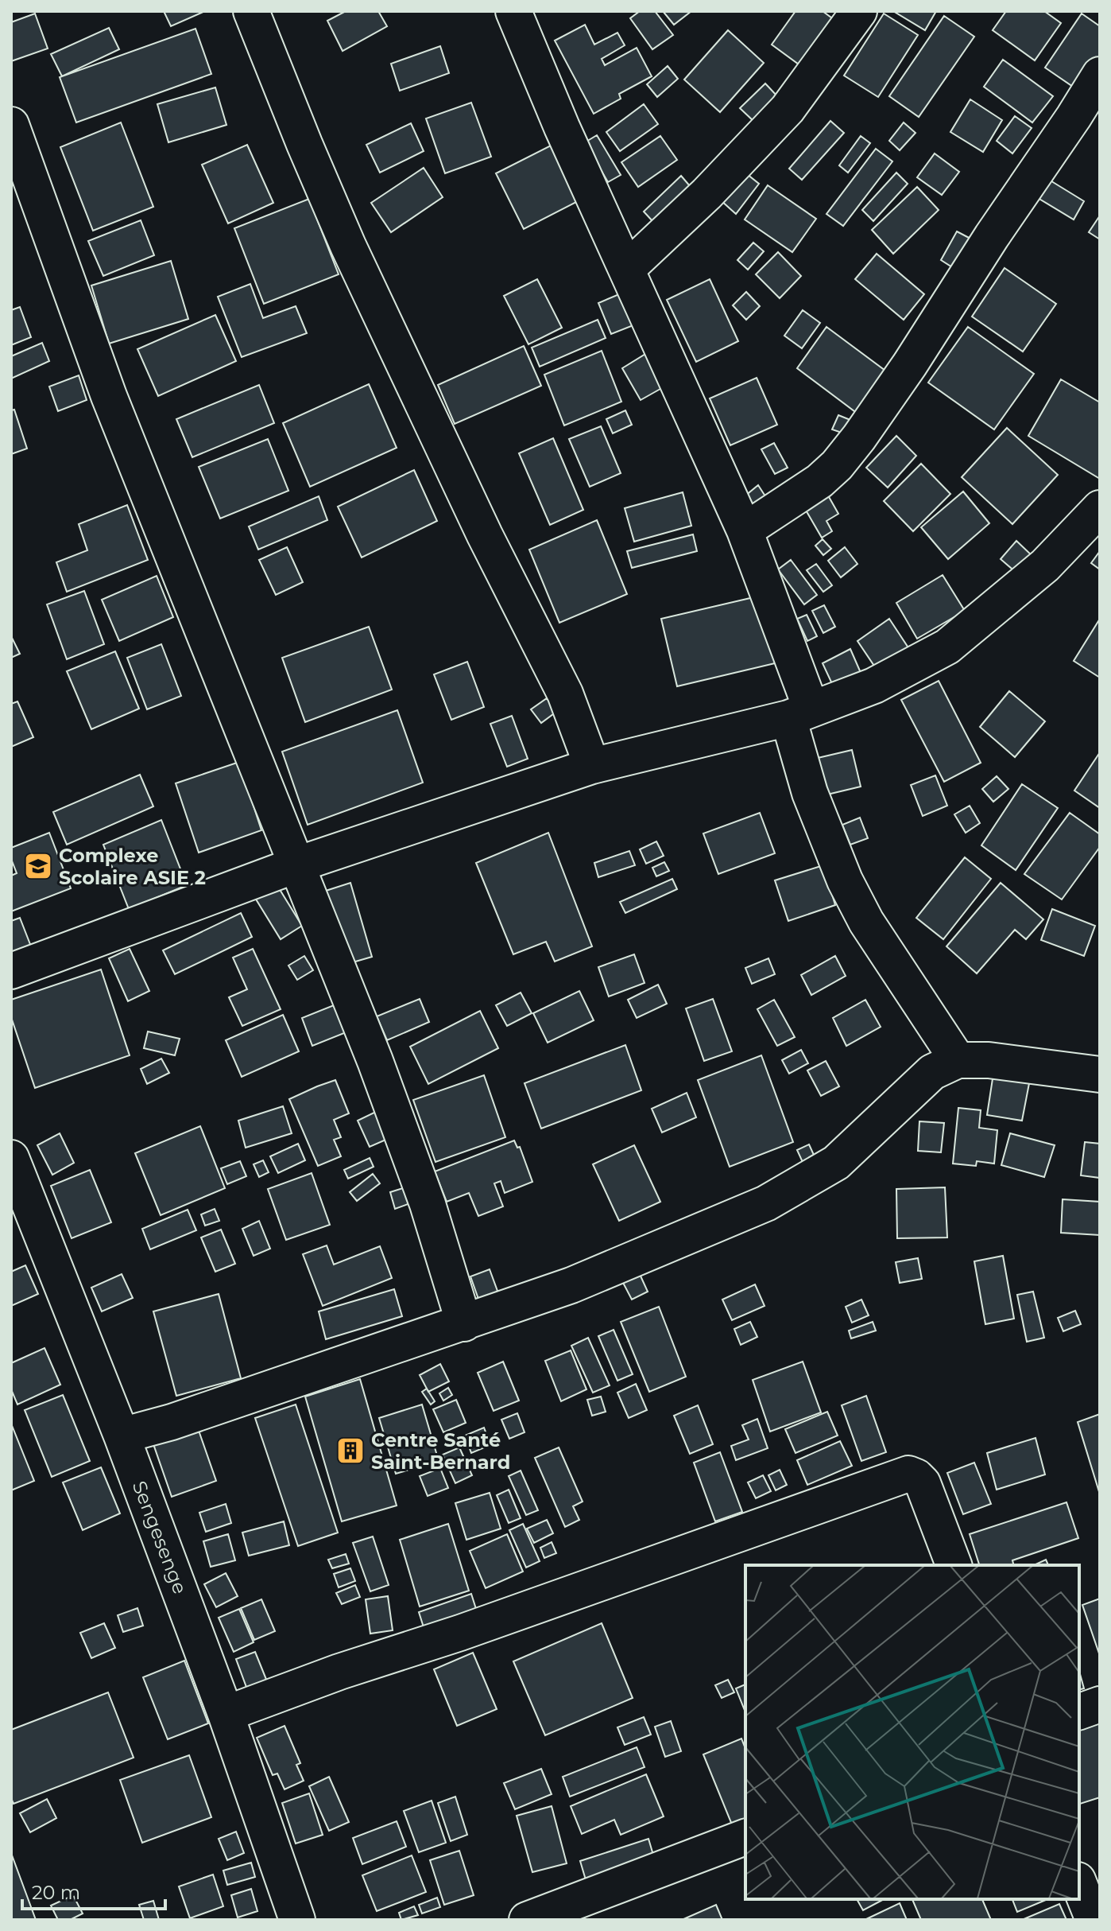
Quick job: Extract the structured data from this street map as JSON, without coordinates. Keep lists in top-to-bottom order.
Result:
{
  "streets": {
    "street": ["Sengesenge"]
  },
  "places": {
    "school or university": ["Complexe Scolaire ASIE 2"],
    "building": ["Centre Santé Saint-Bernard"]
  },
  "scale_bar": "20 m"
}
